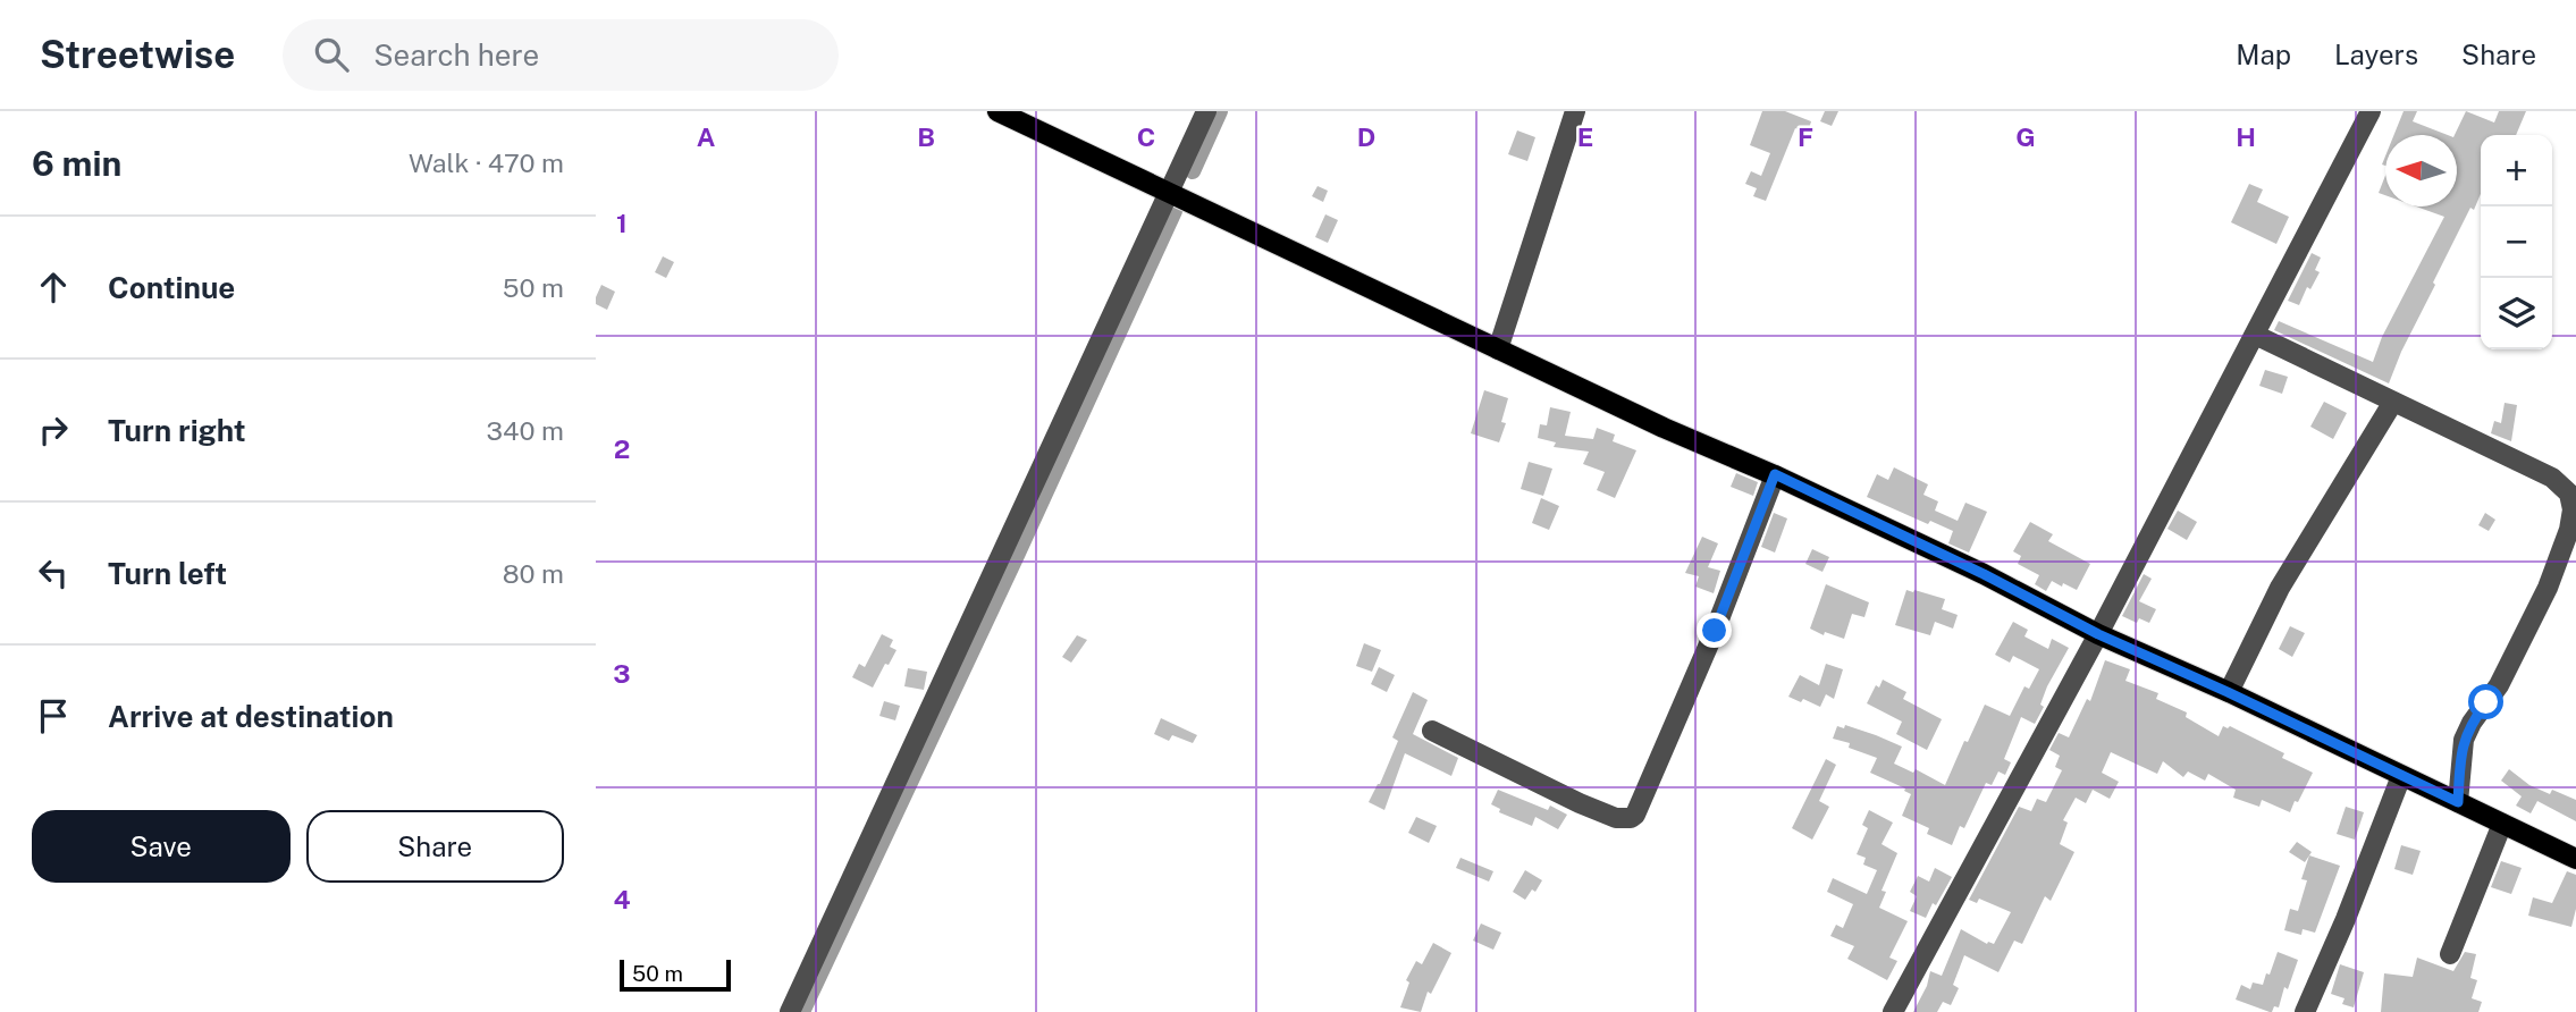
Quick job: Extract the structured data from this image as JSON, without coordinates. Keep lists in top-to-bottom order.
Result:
{
  "scale_bar": "50 m",
  "north": "left",
  "page": {
    "header": "Streetwise",
    "search": "Search here",
    "nav": ["Map", "Layers", "Share"],
    "heading": ["6 min", "Walk · 470 m"],
    "map_buttons": ["+", "−"],
    "list": [
      ["Continue", "50 m"],
      ["Turn right", "340 m"],
      ["Turn left", "80 m"],
      "Arrive at destination"
    ],
    "buttons": ["Save", "Share"],
    "scale": "50 m"
  },
  "grid": {
    "columns": [
      "A",
      "B",
      "C",
      "D",
      "E",
      "F",
      "G",
      "H"
    ],
    "rows": [
      "1",
      "2",
      "3",
      "4"
    ]
  }
}
